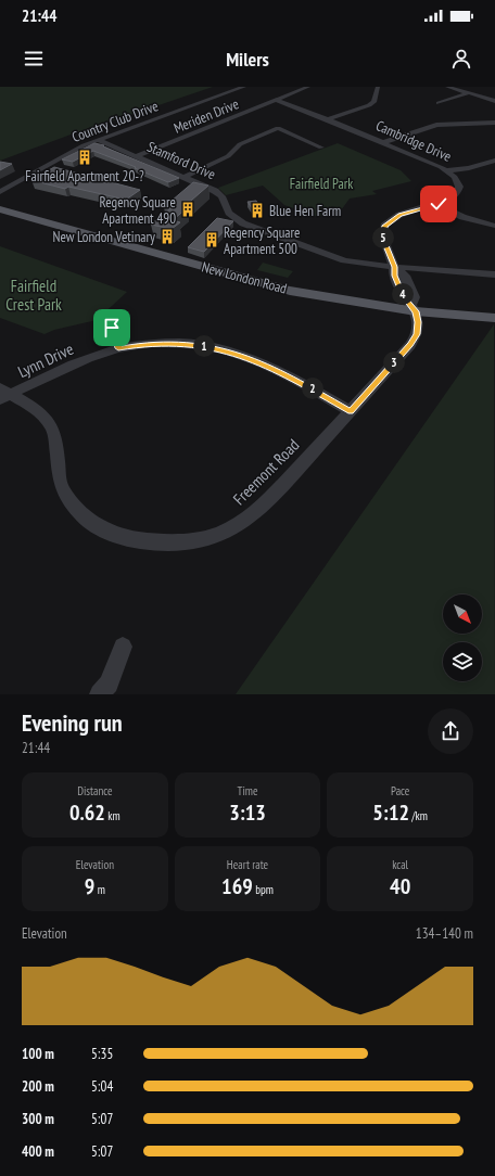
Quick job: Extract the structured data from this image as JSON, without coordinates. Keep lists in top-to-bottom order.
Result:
{
  "streets": {
    "main road": ["New London Road"],
    "street": [
      "Meriden Drive",
      "Country Club Drive",
      "Cambridge Drive",
      "Stamford Drive",
      "Lynn Drive",
      "Freemont Road"
    ]
  },
  "crossings": [
    ["Meriden Drive", "Cambridge Drive"],
    ["Meriden Drive", "Stamford Drive"],
    ["Country Club Drive", "Stamford Drive"],
    ["Cambridge Drive", "Stamford Drive"],
    ["Cambridge Drive", "New London Road"],
    ["Cambridge Drive", "Freemont Road"],
    ["New London Road", "Freemont Road"],
    ["Lynn Drive", "Freemont Road"]
  ],
  "parks": ["Fairfield Park", "Fairfield Crest Park"],
  "places": {
    "building": [
      "Fairfield Apartment 20-?",
      "Regency Square Apartment 490",
      "Blue Hen Farm",
      "New London Vetinary",
      "Regency Square Apartment 500"
    ]
  },
  "north": "bottom right",
  "page": {
    "status": "21:44",
    "header": "Milers",
    "pins": [
      "5",
      "4",
      "1",
      "3",
      "2"
    ],
    "heading": ["Evening run", "21:44"],
    "stats": [
      ["Distance", "0.62 km"],
      ["Time", "3:13"],
      ["Pace", "5:12 /km"],
      ["Elevation", "9 m"],
      ["Heart rate", "169 bpm"],
      ["kcal", "40"]
    ],
    "chart": ["Elevation", "134–140 m"],
    "list": [
      {
        "name": "100 m",
        "note": "5:35"
      },
      {
        "name": "200 m",
        "note": "5:04"
      },
      {
        "name": "300 m",
        "note": "5:07"
      },
      {
        "name": "400 m",
        "note": "5:07"
      }
    ]
  }
}
